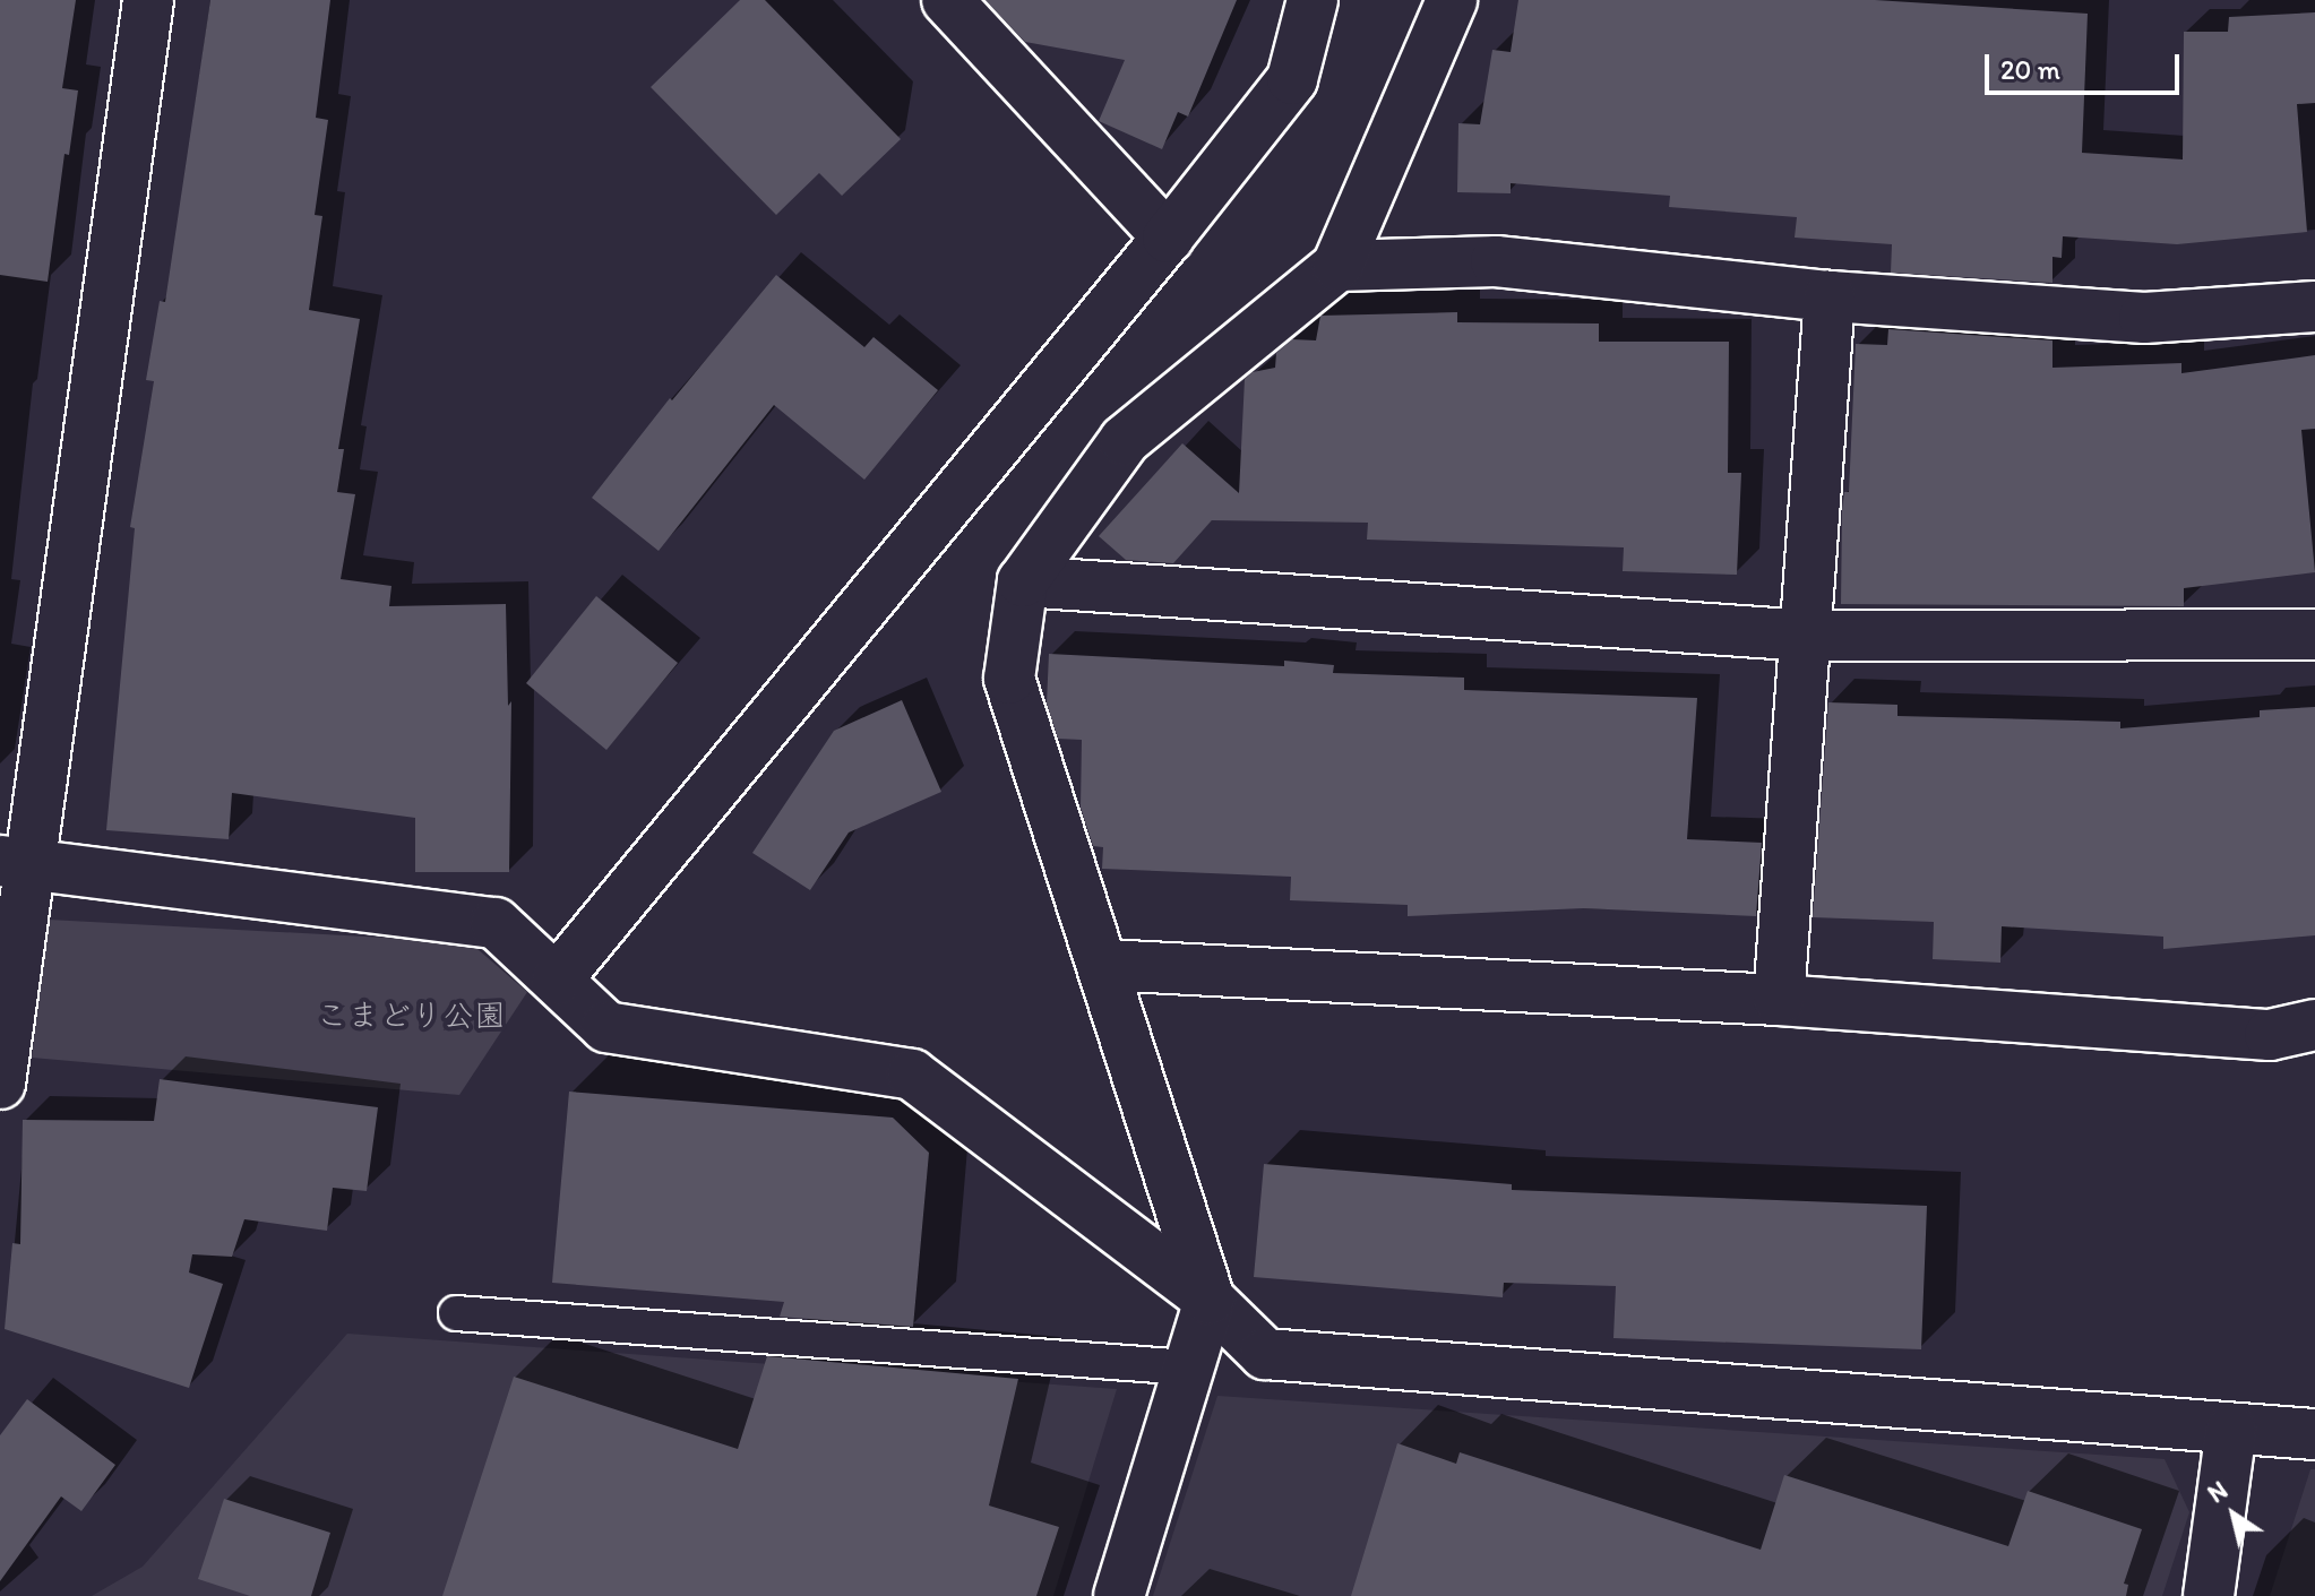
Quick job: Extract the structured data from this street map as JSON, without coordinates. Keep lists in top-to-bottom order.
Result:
{
  "parks": ["こまどり公園"],
  "scale_bar": "20 m",
  "north": "top left"
}
